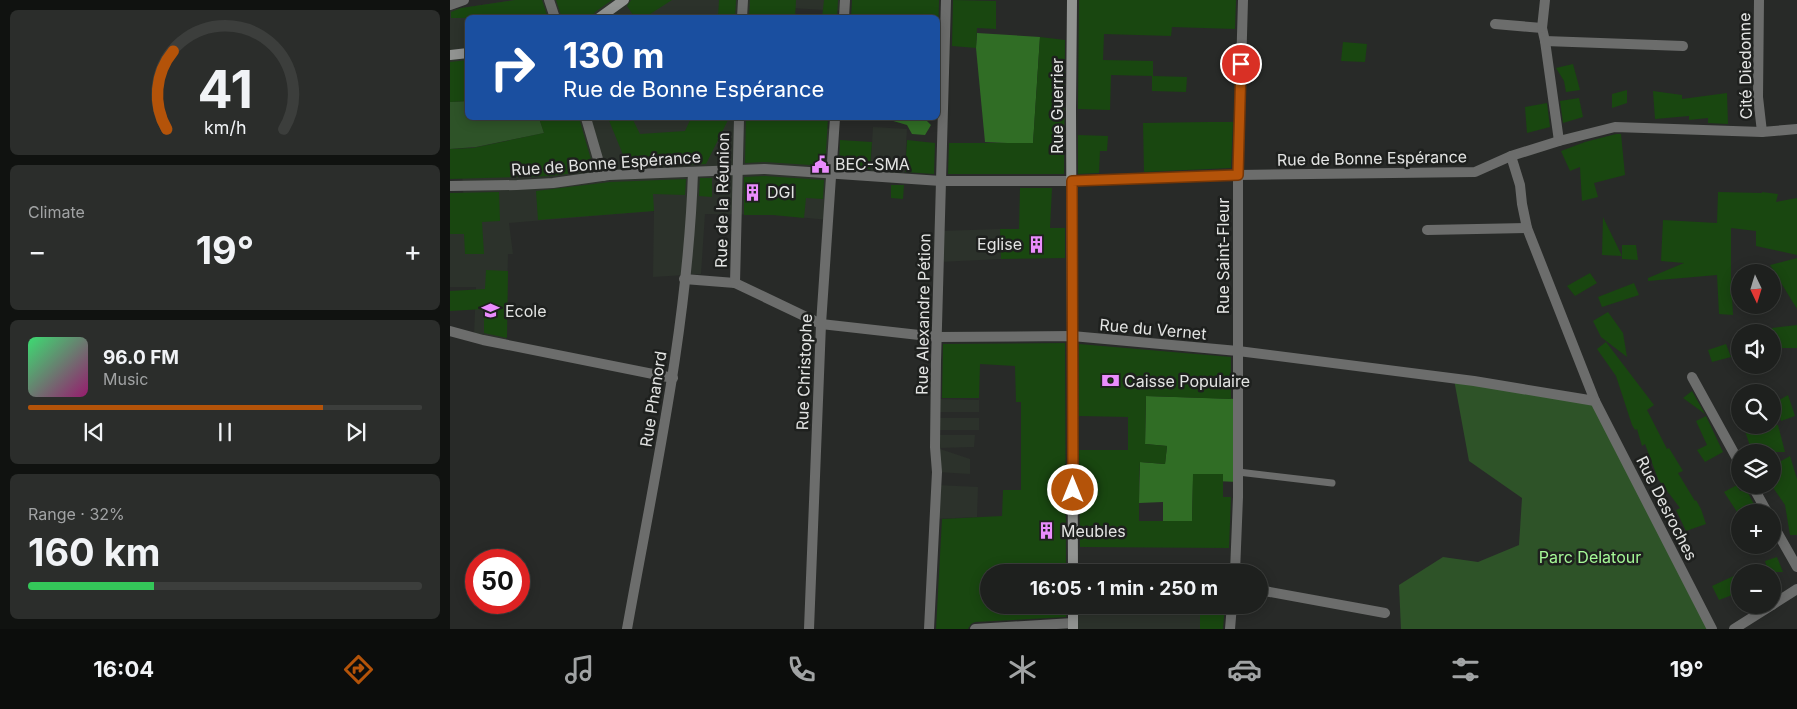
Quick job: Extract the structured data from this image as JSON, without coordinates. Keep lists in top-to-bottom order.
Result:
{
  "streets": {
    "main road": ["Rue Guerrier"],
    "street": [
      "Cité Diedonne",
      "Rue de Bonne Espérance",
      "Rue de la Réunion",
      "Rue Saint-Fleur",
      "Rue Alexandre Pétion",
      "Rue du Vernet",
      "Rue Christophe",
      "Rue Phanord",
      "Rue Desroches"
    ]
  },
  "crossings": [
    ["Cité Diedonne", "Rue de Bonne Espérance"],
    ["Rue Guerrier", "Rue de Bonne Espérance"],
    ["Rue Guerrier", "Rue du Vernet"],
    ["Rue de Bonne Espérance", "Rue de la Réunion"],
    ["Rue de Bonne Espérance", "Rue Saint-Fleur"],
    ["Rue de Bonne Espérance", "Rue Alexandre Pétion"],
    ["Rue de Bonne Espérance", "Rue Christophe"],
    ["Rue de Bonne Espérance", "Rue Phanord"],
    ["Rue de Bonne Espérance", "Rue Desroches"],
    ["Rue de la Réunion", "Rue du Vernet"],
    ["Rue Saint-Fleur", "Rue du Vernet"],
    ["Rue Alexandre Pétion", "Rue du Vernet"],
    ["Rue du Vernet", "Rue Christophe"],
    ["Rue du Vernet", "Rue Phanord"],
    ["Rue du Vernet", "Rue Desroches"]
  ],
  "parks": ["Parc Delatour"],
  "places": {
    "public building": ["BEC-SMA"],
    "building": ["DGI", "Eglise", "Meubles"],
    "school or university": ["Ecole"],
    "bank": ["Caisse Populaire"]
  },
  "north": "bottom",
  "page": {
    "turn": ["130 m", "Rue de Bonne Espérance"],
    "tile": [
      "Climate",
      ["Range · 32%", "160 km"]
    ],
    "heat": ["−", "19°", "+"],
    "map_buttons": ["+", "−"],
    "song": ["96.0 FM", "Music"],
    "limit": "50",
    "trip": "16:05 · 1 min · 250 m",
    "tabs": ["16:04", "19°"],
    "gauge": ["41", "km/h"]
  }
}
